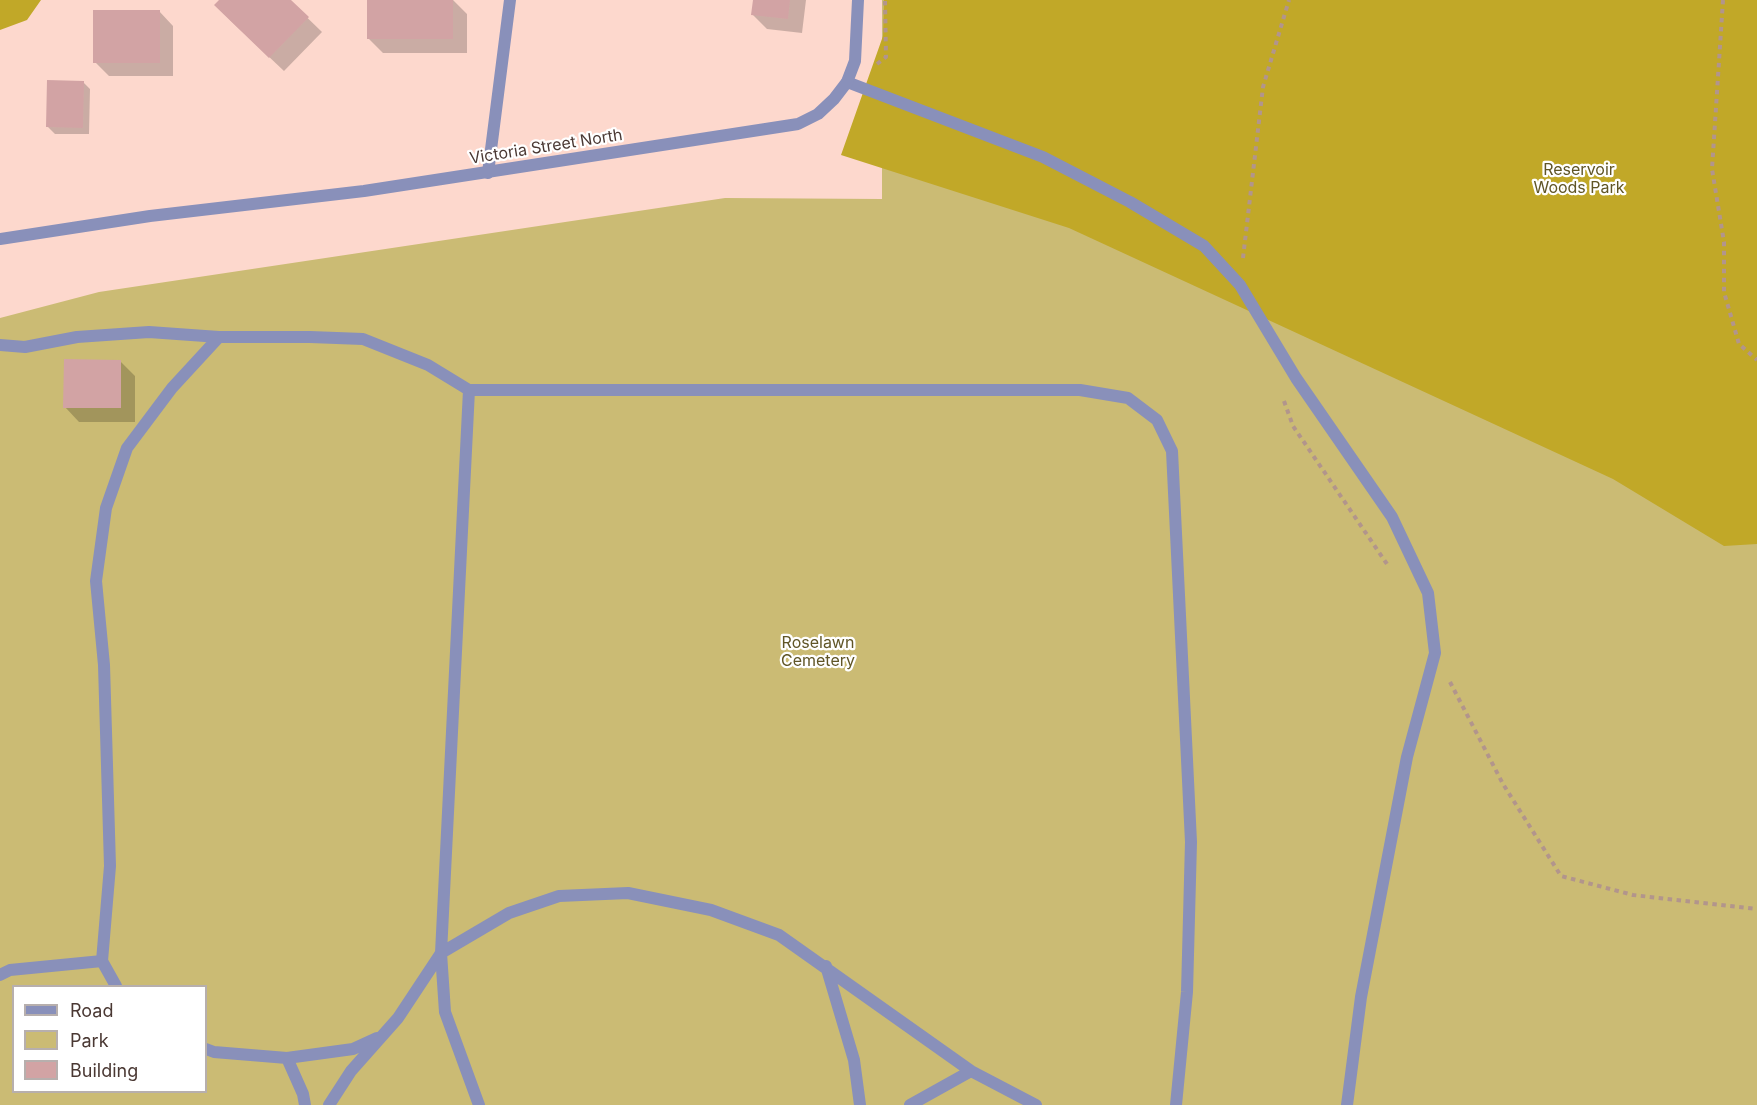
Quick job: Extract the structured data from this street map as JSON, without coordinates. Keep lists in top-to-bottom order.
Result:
{
  "streets": {
    "street": ["Victoria Street North"]
  },
  "parks": ["Reservoir Woods Park", "Roselawn Cemetery"],
  "legend": ["Road", "Park", "Building"]
}
